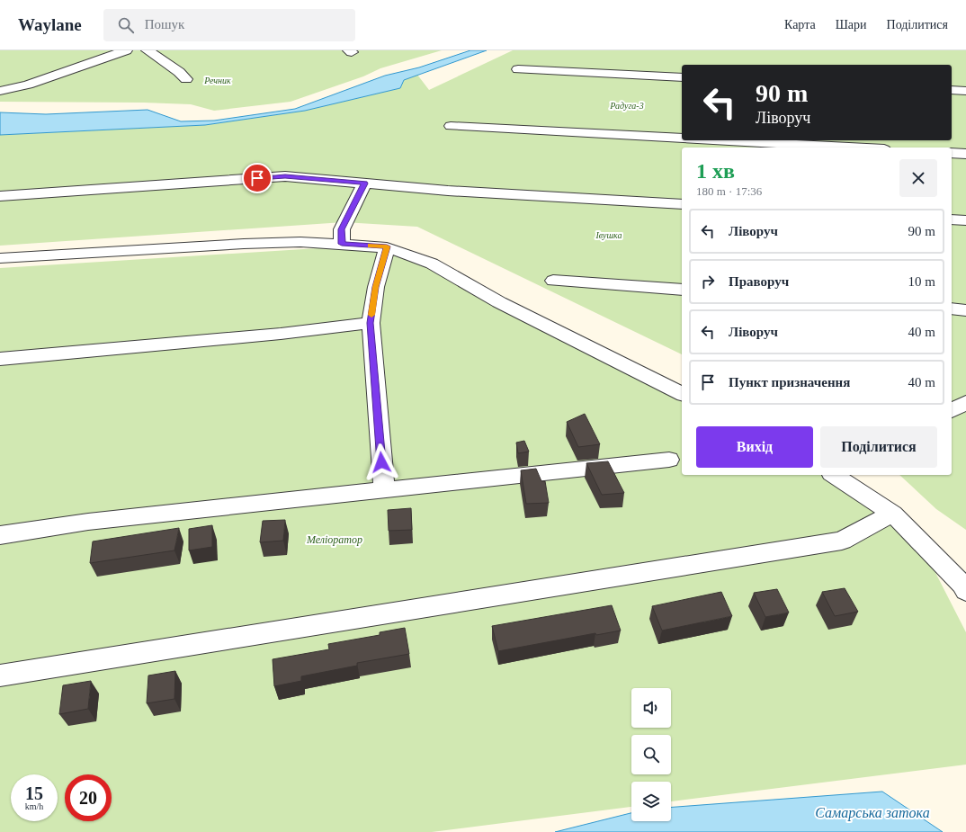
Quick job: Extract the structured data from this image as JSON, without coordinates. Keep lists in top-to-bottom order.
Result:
{
  "water": ["Самарська затока"],
  "parks": [
    "Речник",
    "Радуга-3",
    "Івушка",
    "Меліоратор"
  ],
  "page": {
    "header": "Waylane",
    "search": "Пошук",
    "nav": ["Карта", "Шари", "Поділитися"],
    "turn": ["90 m", "Ліворуч"],
    "heading": ["1 хв", "180 m · 17:36"],
    "list": [
      {
        "name": "Ліворуч",
        "value": "90 m"
      },
      {
        "name": "Праворуч",
        "value": "10 m"
      },
      {
        "name": "Ліворуч",
        "value": "40 m"
      },
      {
        "name": "Пункт призначення",
        "value": "40 m"
      }
    ],
    "buttons": ["Вихід", "Поділитися"],
    "speed": "15 km/h",
    "limit": "20"
  }
}
